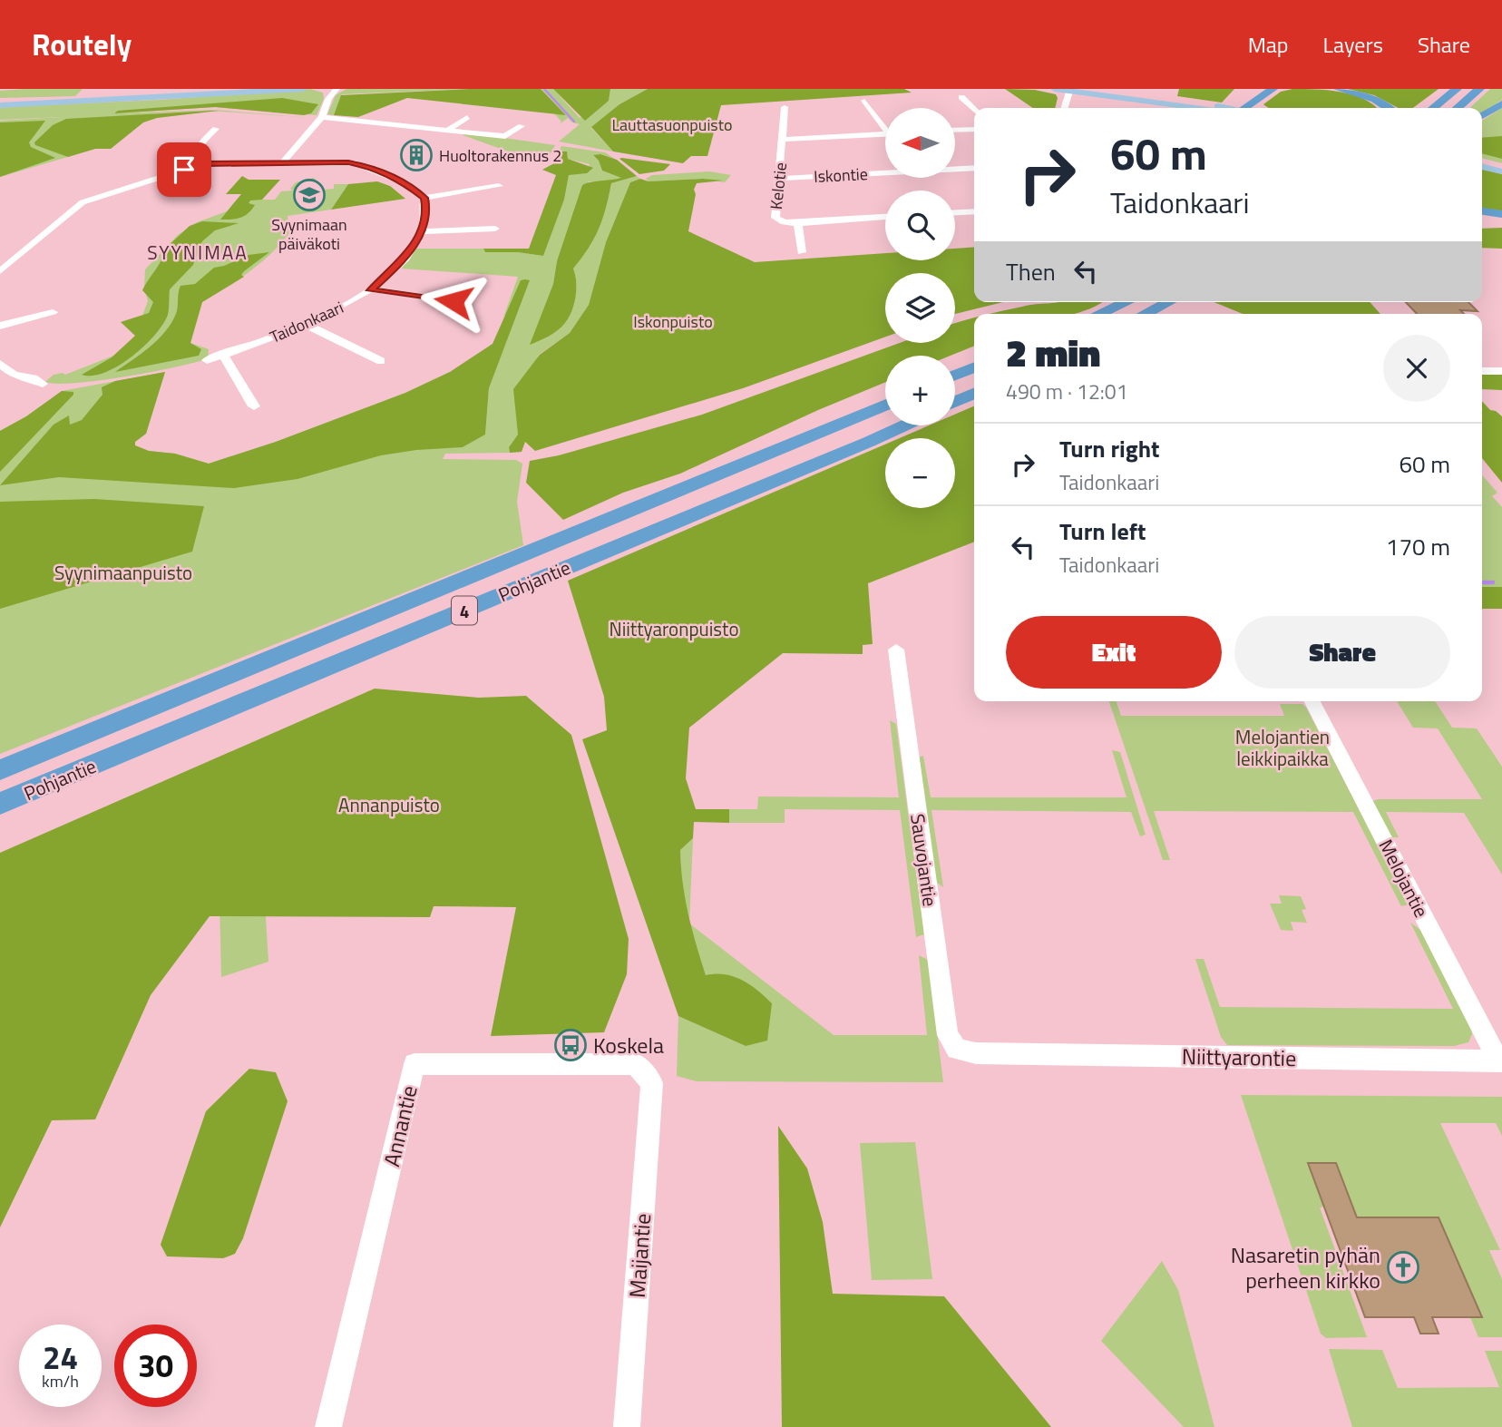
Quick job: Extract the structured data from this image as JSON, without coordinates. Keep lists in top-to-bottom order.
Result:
{
  "streets": {
    "highway": ["Pohjantie", "4"],
    "street": [
      "Iskontie",
      "Kelotie",
      "Taidonkaari",
      "Sauvojantie",
      "Melojantie",
      "Niittyarontie",
      "Annantie",
      "Maijantie"
    ]
  },
  "crossings": [
    ["Iskontie", "Kelotie"],
    ["Sauvojantie", "Niittyarontie"],
    ["Melojantie", "Niittyarontie"],
    ["Annantie", "Maijantie"]
  ],
  "districts": ["SYYNIMAA"],
  "parks": [
    "Lauttasuonpuisto",
    "Iskonpuisto",
    "Syynimaanpuisto",
    "Niittyaronpuisto",
    "Melojantien leikkipaikka",
    "Annanpuisto"
  ],
  "places": {
    "building": ["Huoltorakennus 2"],
    "school or university": ["Syynimaan päiväkoti"],
    "bus stop": ["Koskela"],
    "church": ["Nasaretin pyhän perheen kirkko"]
  },
  "north": "left",
  "page": {
    "header": "Routely",
    "nav": ["Map", "Layers", "Share"],
    "map_buttons": ["+", "−"],
    "turn": ["60 m", "Taidonkaari"],
    "then": "Then",
    "heading": ["2 min", "490 m · 12:01"],
    "list": [
      {
        "name": "Turn right",
        "note": "Taidonkaari",
        "value": "60 m"
      },
      {
        "name": "Turn left",
        "note": "Taidonkaari",
        "value": "170 m"
      }
    ],
    "buttons": ["Exit", "Share"],
    "speed": "24 km/h",
    "limit": "30"
  }
}
